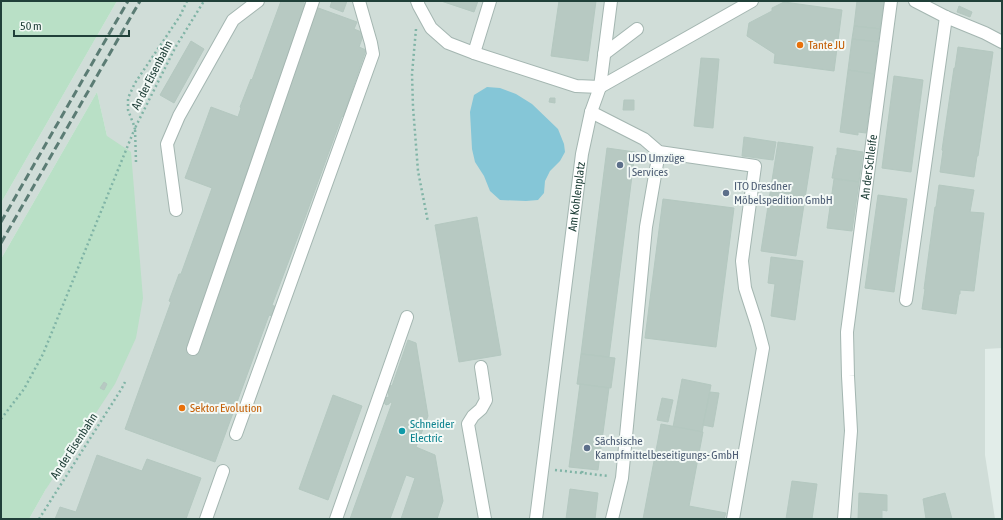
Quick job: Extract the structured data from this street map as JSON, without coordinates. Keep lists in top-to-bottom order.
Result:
{
  "streets": {
    "street": ["An der Schleife", "Am Kohlenplatz"],
    "path": ["An der Eisenbahn"]
  },
  "places": [
    "Tante JU",
    "USD Umzüge | Services",
    "ITO Dresdner Möbelspedition GmbH",
    "Sektor Evolution",
    "Schneider Electric",
    "Sächsische Kampfmittelbeseitigungs- GmbH"
  ],
  "scale_bar": "50 m"
}
